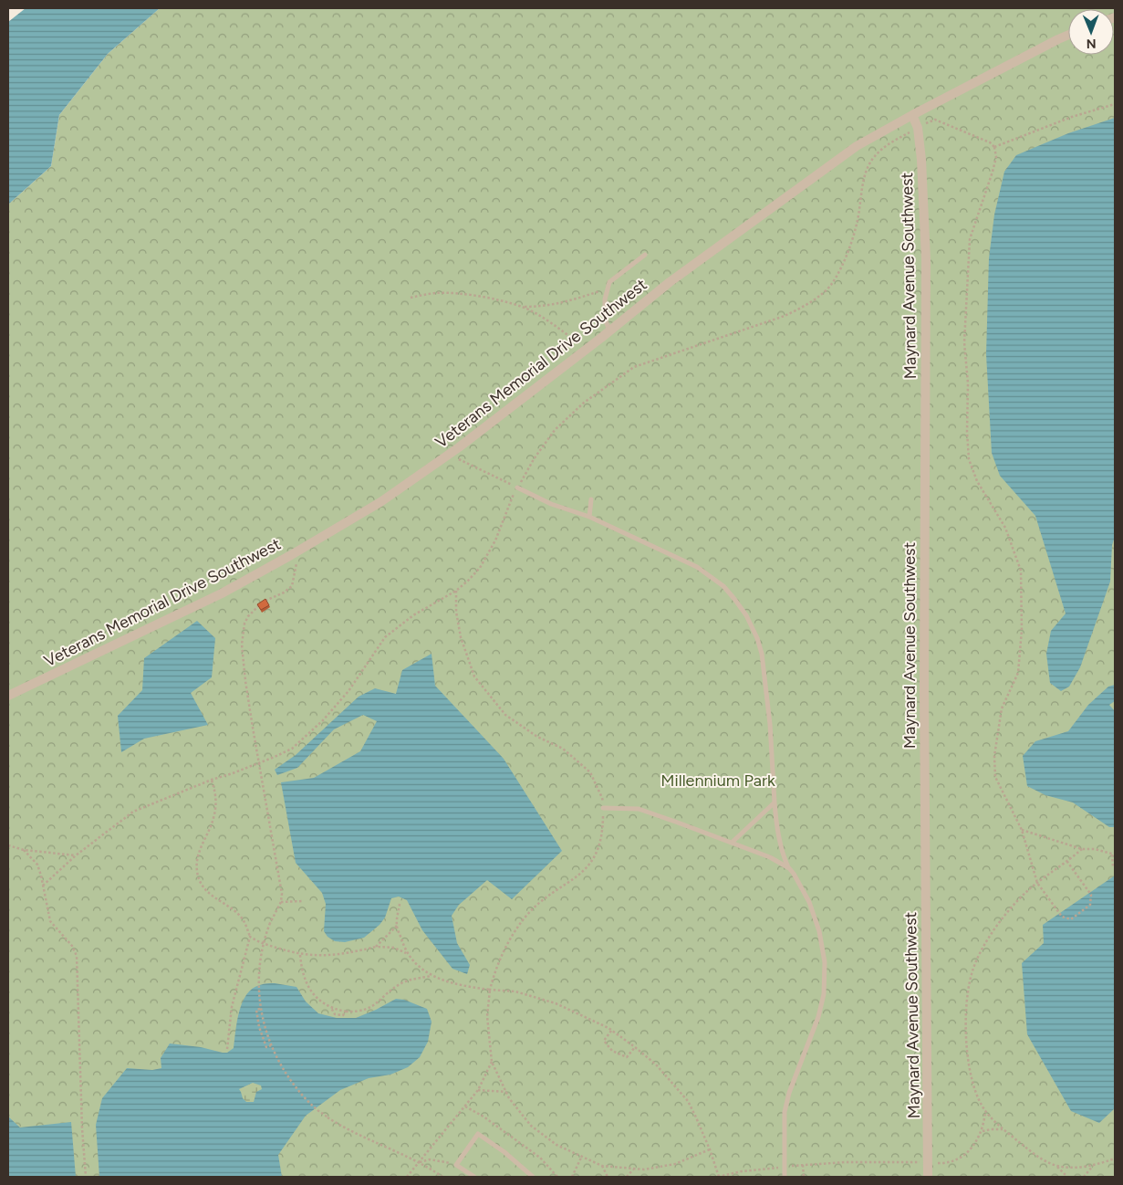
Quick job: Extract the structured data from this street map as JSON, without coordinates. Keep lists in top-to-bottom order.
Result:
{
  "streets": {
    "street": ["Maynard Avenue Southwest", "Veterans Memorial Drive Southwest"]
  },
  "crossings": [
    ["Maynard Avenue Southwest", "Veterans Memorial Drive Southwest"]
  ],
  "parks": ["Millennium Park"],
  "north": "bottom"
}
